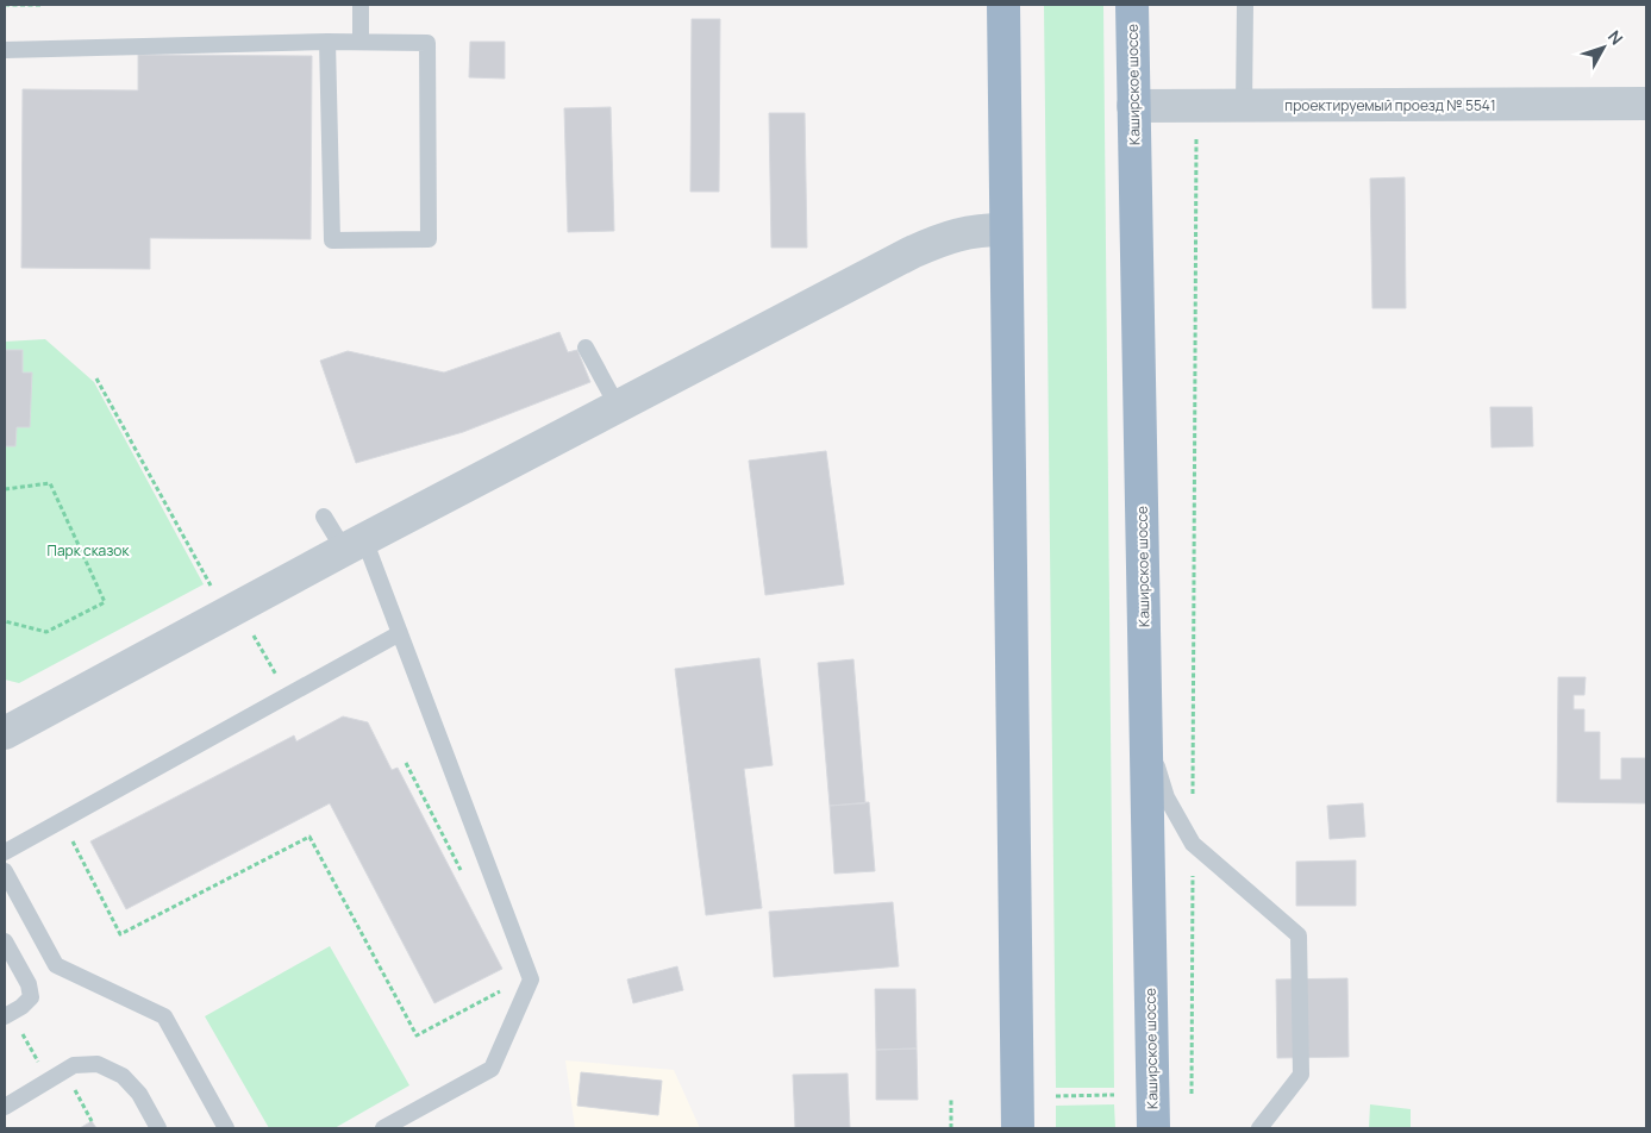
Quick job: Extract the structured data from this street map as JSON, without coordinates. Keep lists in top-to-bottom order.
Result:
{
  "streets": {
    "highway": ["Каширское шоссе"],
    "street": ["проектируемый проезд № 5541"]
  },
  "crossings": [
    ["Каширское шоссе", "проектируемый проезд № 5541"]
  ],
  "parks": ["Парк сказок"],
  "north": "top right"
}
